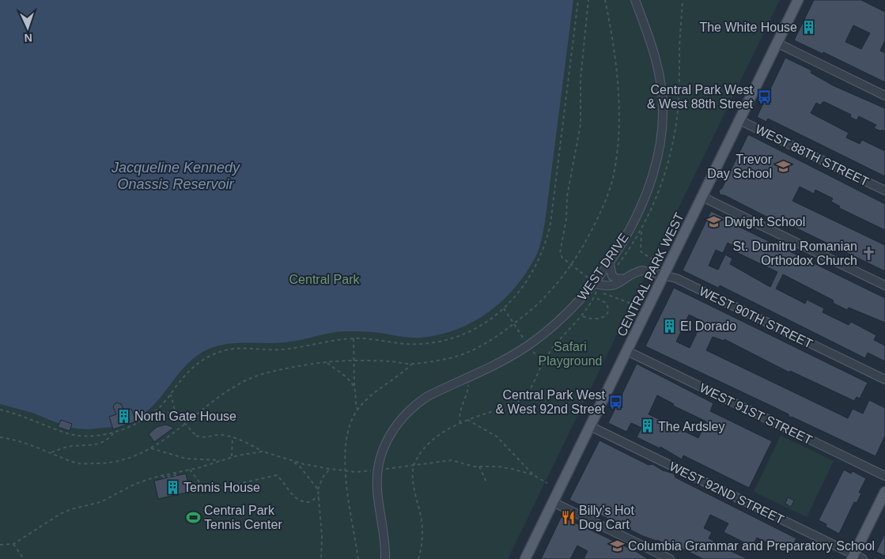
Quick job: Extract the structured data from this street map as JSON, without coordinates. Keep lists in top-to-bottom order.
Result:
{
  "streets": {
    "main road": ["CENTRAL PARK WEST"],
    "street": [
      "WEST 88TH STREET",
      "WEST DRIVE",
      "WEST 90TH STREET",
      "WEST 91ST STREET",
      "WEST 92ND STREET"
    ]
  },
  "crossings": [
    ["WEST 88TH STREET", "CENTRAL PARK WEST"],
    ["WEST DRIVE", "WEST 90TH STREET"],
    ["CENTRAL PARK WEST", "WEST 90TH STREET"],
    ["CENTRAL PARK WEST", "WEST 91ST STREET"],
    ["CENTRAL PARK WEST", "WEST 92ND STREET"]
  ],
  "water": ["Jacqueline Kennedy Onassis Reservoir"],
  "parks": ["Central Park", "Safari Playground"],
  "places": {
    "building": [
      "The White House",
      "El Dorado",
      "North Gate House",
      "The Ardsley",
      "Tennis House"
    ],
    "bus stop": ["Central Park West & West 88th Street", "Central Park West & West 92nd Street"],
    "school or university": ["Trevor Day School", "Dwight School", "Columbia Grammar and Preparatory School"],
    "church": ["St. Dumitru Romanian Orthodox Church"],
    "sports": ["Central Park Tennis Center"],
    "restaurant": ["Billy’s Hot Dog Cart"]
  },
  "north": "bottom"
}
